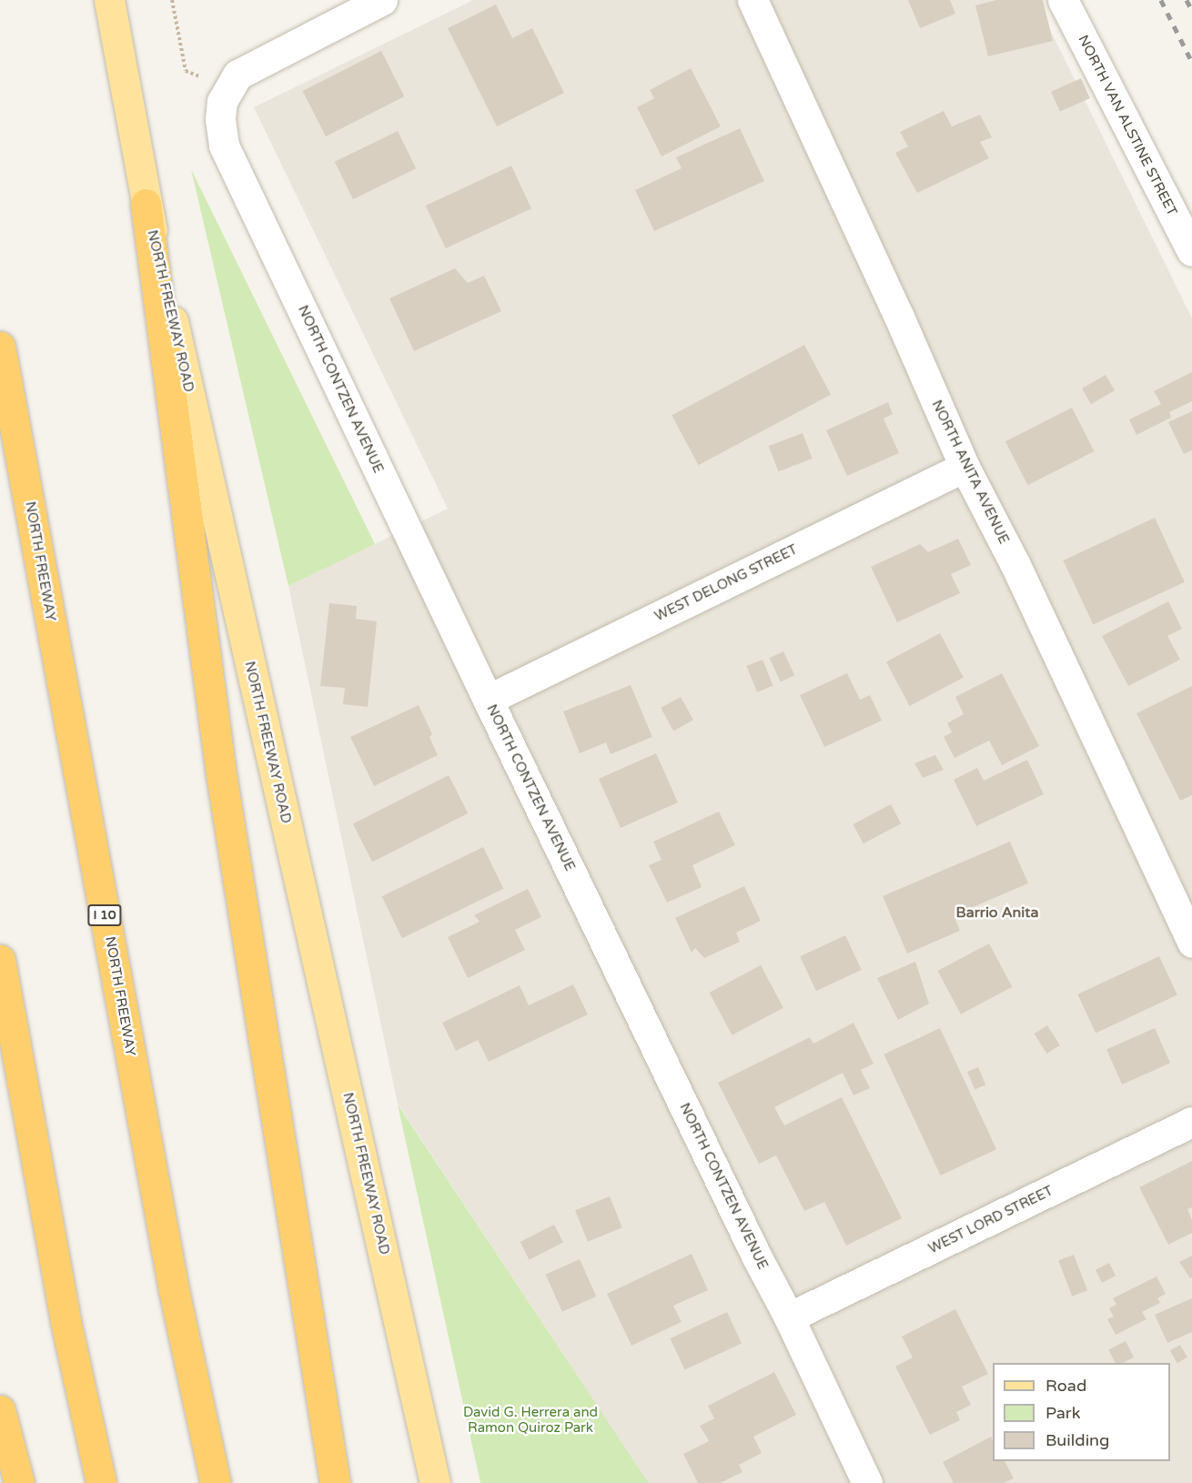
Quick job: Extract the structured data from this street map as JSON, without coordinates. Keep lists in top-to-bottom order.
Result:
{
  "streets": {
    "highway": ["NORTH FREEWAY", "I 10"],
    "main road": ["NORTH FREEWAY ROAD"],
    "street": [
      "NORTH VAN ALSTINE STREET",
      "NORTH CONTZEN AVENUE",
      "NORTH ANITA AVENUE",
      "WEST DELONG STREET",
      "WEST LORD STREET"
    ]
  },
  "crossings": [
    ["NORTH CONTZEN AVENUE", "WEST DELONG STREET"],
    ["NORTH CONTZEN AVENUE", "WEST LORD STREET"],
    ["NORTH ANITA AVENUE", "WEST DELONG STREET"]
  ],
  "districts": ["Barrio Anita"],
  "parks": ["David G. Herrera and Ramon Quiroz Park"],
  "legend": ["Road", "Park", "Building"]
}
